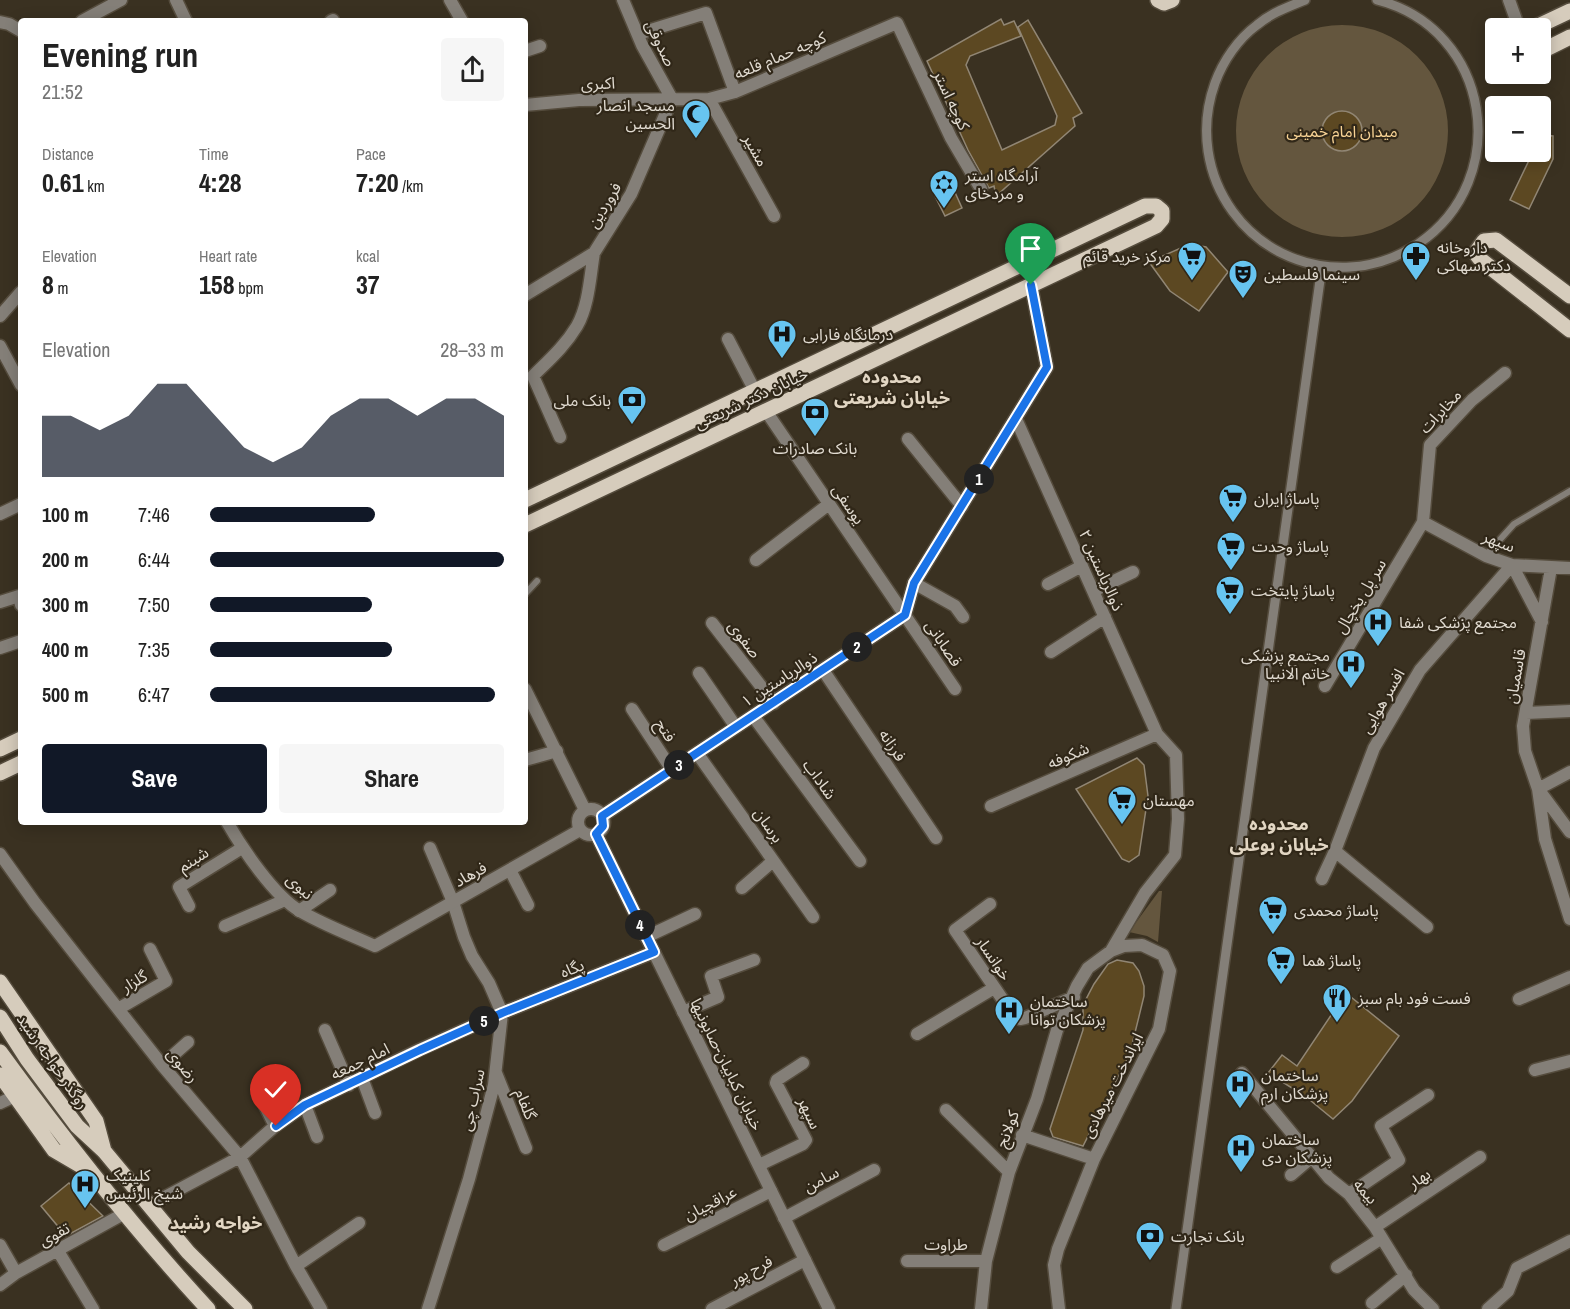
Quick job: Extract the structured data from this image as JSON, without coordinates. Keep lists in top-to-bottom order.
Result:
{
  "streets": {
    "main road": ["خیابان دکتر شریعتی", "روگذر خواجه رشید"],
    "street": [
      "صدوقی",
      "کوچه حمام قلعه",
      "اکبری",
      "کوچه استر",
      "مشیر",
      "فروردین",
      "مخابرات",
      "یوسفی",
      "سپهر",
      "ذوالریاستین ۲",
      "سر پل یخچال",
      "صفوی",
      "قصابانی",
      "قاسمیان",
      "ذوالریاستین ۱",
      "افسر هوایی",
      "فتح",
      "فرزانه",
      "شکوفه",
      "شاداب",
      "برسان",
      "شبنم",
      "فرهاد",
      "نبوی",
      "خوانسار",
      "پگاه",
      "گلزار",
      "امام جمعه",
      "خیابان کبابیان-صابونیها",
      "رضوی",
      "ایراندخت میرهادی",
      "سراب چی",
      "گلفام",
      "کولانج",
      "بهار",
      "سامن",
      "بیمه",
      "عراقچیان",
      "تقوی",
      "طراوت",
      "فرح پور"
    ]
  },
  "crossings": [
    ["صدوقی", "کوچه حمام قلعه"],
    ["صدوقی", "اکبری"],
    ["صدوقی", "فروردین"],
    ["کوچه حمام قلعه", "اکبری"],
    ["کوچه حمام قلعه", "کوچه استر"],
    ["کوچه حمام قلعه", "مشیر"],
    ["کوچه حمام قلعه", "فروردین"],
    ["اکبری", "فروردین"],
    ["خیابان دکتر شریعتی", "یوسفی"],
    ["مخابرات", "سپهر"],
    ["مخابرات", "سر پل یخچال"],
    ["یوسفی", "قصابانی"],
    ["یوسفی", "ذوالریاستین ۱"],
    ["سپهر", "سر پل یخچال"],
    ["سپهر", "قاسمیان"],
    ["سپهر", "افسر هوایی"],
    ["سپهر", "خیابان کبابیان-صابونیها"],
    ["ذوالریاستین ۲", "شکوفه"],
    ["صفوی", "ذوالریاستین ۱"],
    ["قصابانی", "ذوالریاستین ۱"],
    ["ذوالریاستین ۱", "فتح"],
    ["ذوالریاستین ۱", "فرزانه"],
    ["ذوالریاستین ۱", "شاداب"],
    ["ذوالریاستین ۱", "برسان"],
    ["ذوالریاستین ۱", "فرهاد"],
    ["ذوالریاستین ۱", "خیابان کبابیان-صابونیها"],
    ["شبنم", "نبوی"],
    ["فرهاد", "نبوی"],
    ["فرهاد", "خیابان کبابیان-صابونیها"],
    ["فرهاد", "سراب چی"],
    ["خوانسار", "کولانج"],
    ["پگاه", "امام جمعه"],
    ["پگاه", "خیابان کبابیان-صابونیها"],
    ["پگاه", "سراب چی"],
    ["گلزار", "رضوی"],
    ["روگذر خواجه رشید", "امام جمعه"],
    ["امام جمعه", "رضوی"],
    ["امام جمعه", "سراب چی"],
    ["خیابان کبابیان-صابونیها", "سامن"],
    ["خیابان کبابیان-صابونیها", "عراقچیان"],
    ["خیابان کبابیان-صابونیها", "فرح پور"],
    ["ایراندخت میرهادی", "کولانج"],
    ["سراب چی", "گلفام"],
    ["کولانج", "طراوت"],
    ["بهار", "بیمه"]
  ],
  "districts": ["محدوده خیابان شریعتی", "محدوده خیابان بوعلی", "خواجه رشید"],
  "parks": ["میدان امام خمینی"],
  "places": {
    "mosque": ["مسجد انصار الحسین"],
    "synagogue": ["آرامگاه استر و مردخای"],
    "supermarket": [
      "مرکز خرید قائم",
      "پاساژ ایران",
      "پاساژ وحدت",
      "پاساژ پایتخت",
      "مهستان",
      "پاساژ محمدی",
      "پاساژ هما"
    ],
    "pharmacy": ["داروخانه دکتر سهاکی"],
    "theatre": ["سینما فلسطین"],
    "hospital": [
      "درمانگاه فارابی",
      "مجتمع پزشکی شفا",
      "مجتمع پزشکی خاتم الانبیا",
      "ساختمان پزشکان توانا",
      "ساختمان پزشکان ارم",
      "ساختمان پزشکان دی",
      "کلینیک شیخ الرئیس"
    ],
    "bank": ["بانک ملی", "بانک صادرات", "بانک تجارت"],
    "restaurant": ["فست فود بام سبز"]
  },
  "page": {
    "map_buttons": ["+", "−"],
    "heading": ["Evening run", "21:52"],
    "stats": [
      ["Distance", "0.61 km"],
      ["Time", "4:28"],
      ["Pace", "7:20 /km"],
      ["Elevation", "8 m"],
      ["Heart rate", "158 bpm"],
      ["kcal", "37"]
    ],
    "chart": ["Elevation", "28–33 m"],
    "pins": [
      "1",
      "2",
      "3",
      "4",
      "5"
    ],
    "list": [
      {
        "name": "100 m",
        "note": "7:46"
      },
      {
        "name": "200 m",
        "note": "6:44"
      },
      {
        "name": "300 m",
        "note": "7:50"
      },
      {
        "name": "400 m",
        "note": "7:35"
      },
      {
        "name": "500 m",
        "note": "6:47"
      }
    ],
    "buttons": ["Save", "Share"]
  }
}
